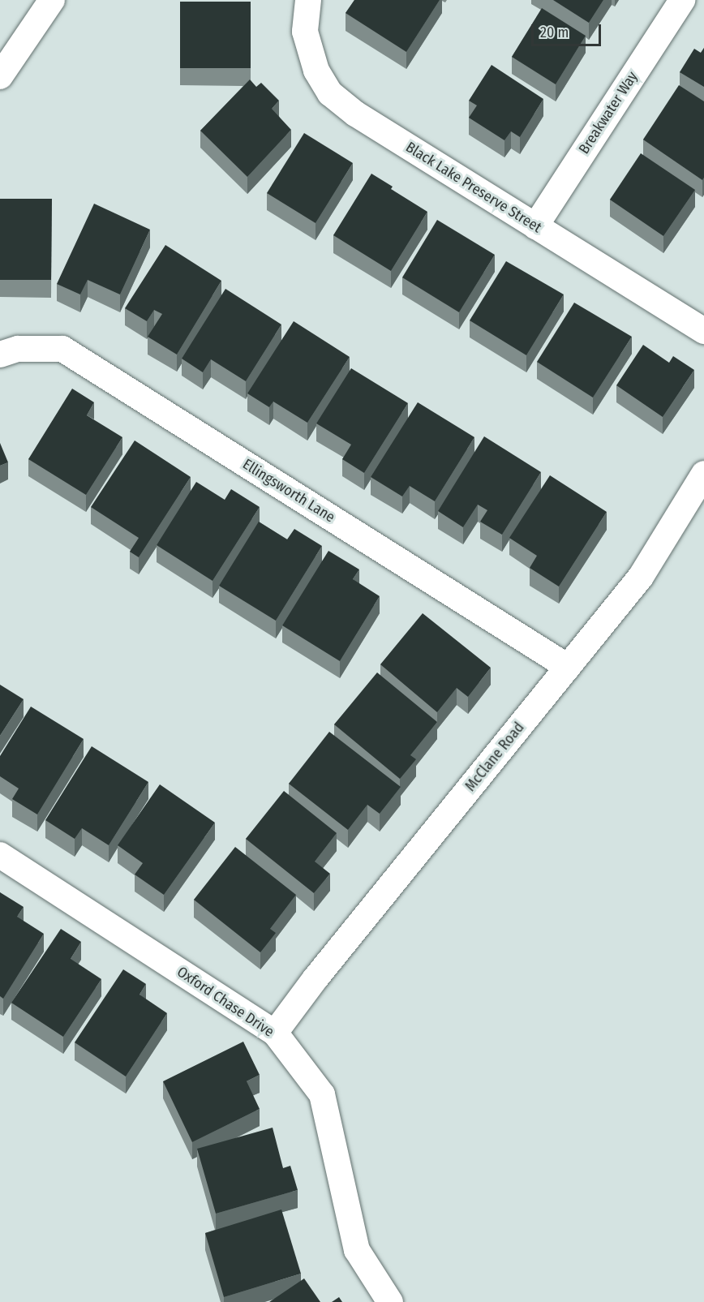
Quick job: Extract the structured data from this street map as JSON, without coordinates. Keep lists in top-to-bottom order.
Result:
{
  "streets": {
    "street": [
      "Breakwater Way",
      "Black Lake Preserve Street",
      "Ellingsworth Lane",
      "McClane Road",
      "Oxford Chase Drive"
    ]
  },
  "crossings": [
    ["Breakwater Way", "Black Lake Preserve Street"],
    ["Ellingsworth Lane", "McClane Road"],
    ["McClane Road", "Oxford Chase Drive"]
  ],
  "scale_bar": "20 m"
}
